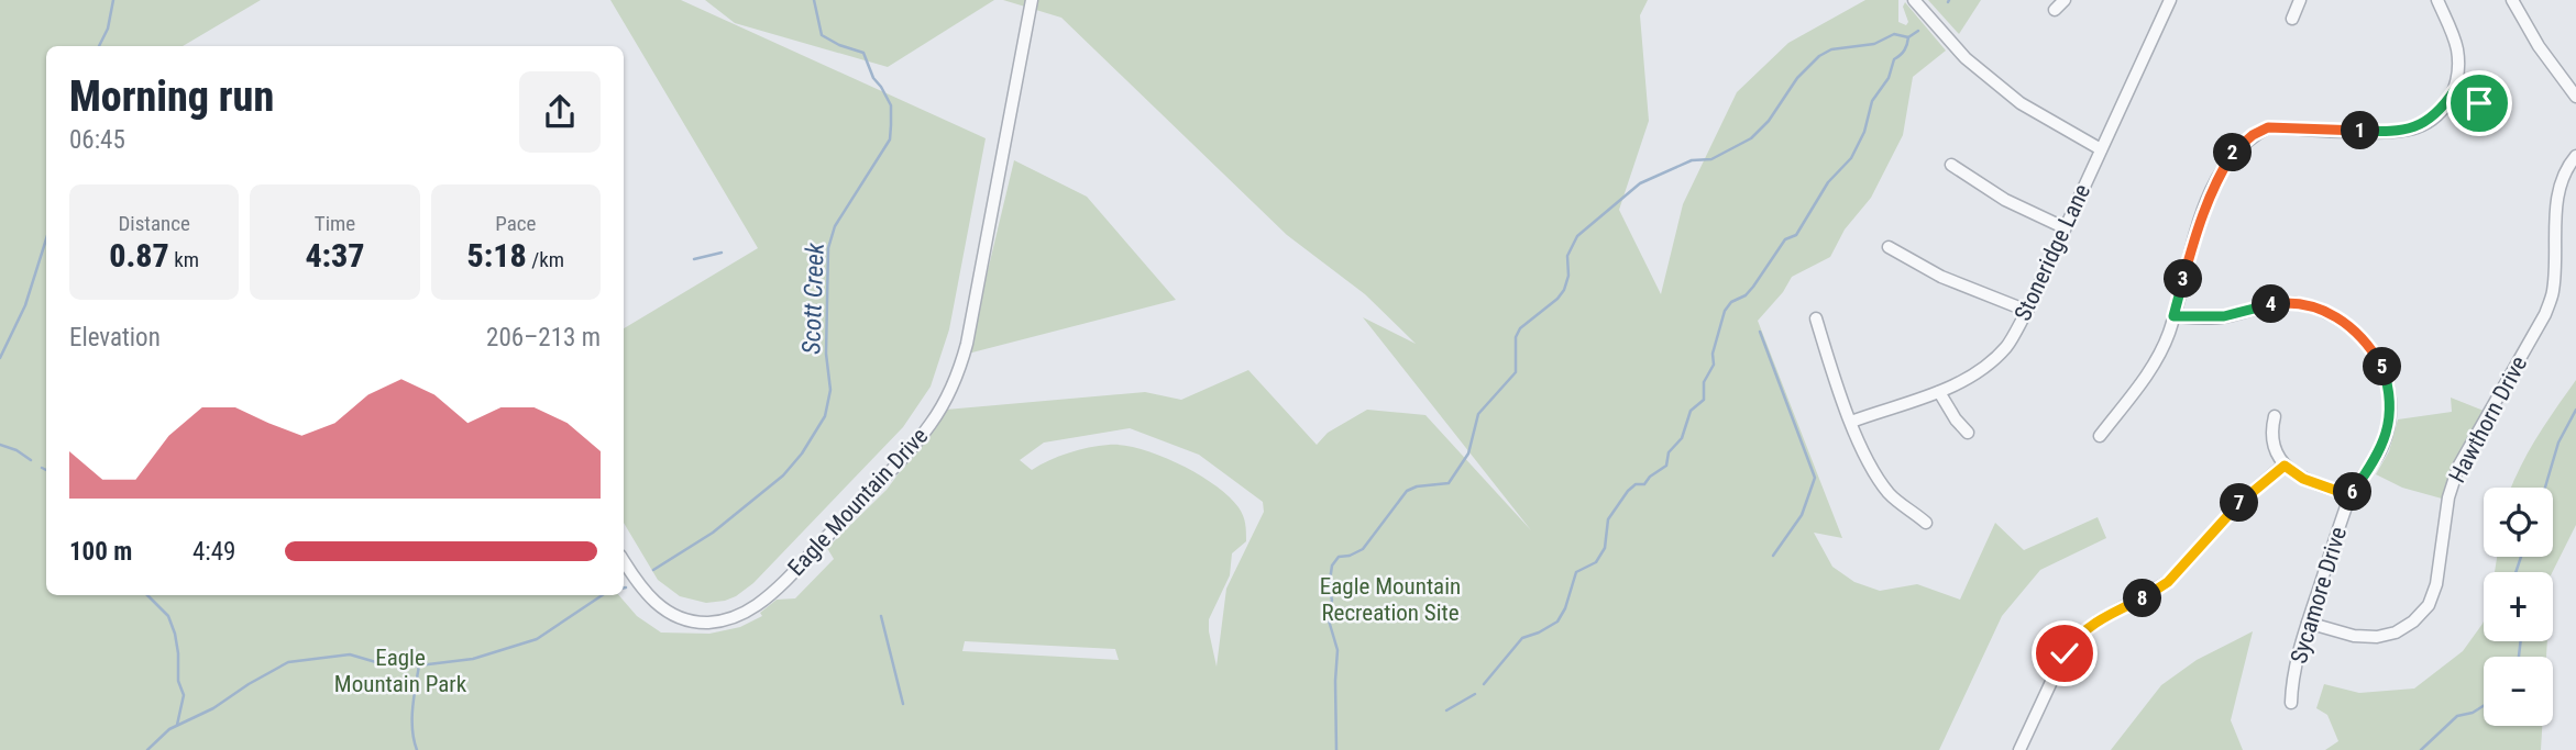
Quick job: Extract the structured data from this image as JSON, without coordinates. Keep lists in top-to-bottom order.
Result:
{
  "streets": {
    "street": [
      "Stoneridge Lane",
      "Hawthorn Drive",
      "Eagle Mountain Drive",
      "Sycamore Drive"
    ]
  },
  "crossings": [
    ["Hawthorn Drive", "Sycamore Drive"]
  ],
  "water": ["Scott Creek"],
  "parks": ["Eagle Mountain Recreation Site", "Eagle Mountain Park"],
  "page": {
    "heading": ["Morning run", "06:45"],
    "pins": [
      "1",
      "2",
      "3",
      "4",
      "5",
      "6",
      "7",
      "8"
    ],
    "stats": [
      ["Distance", "0.87 km"],
      ["Time", "4:37"],
      ["Pace", "5:18 /km"]
    ],
    "chart": ["Elevation", "206–213 m"],
    "map_buttons": ["+", "−"],
    "list": [
      {
        "name": "100 m",
        "note": "4:49"
      }
    ]
  }
}
